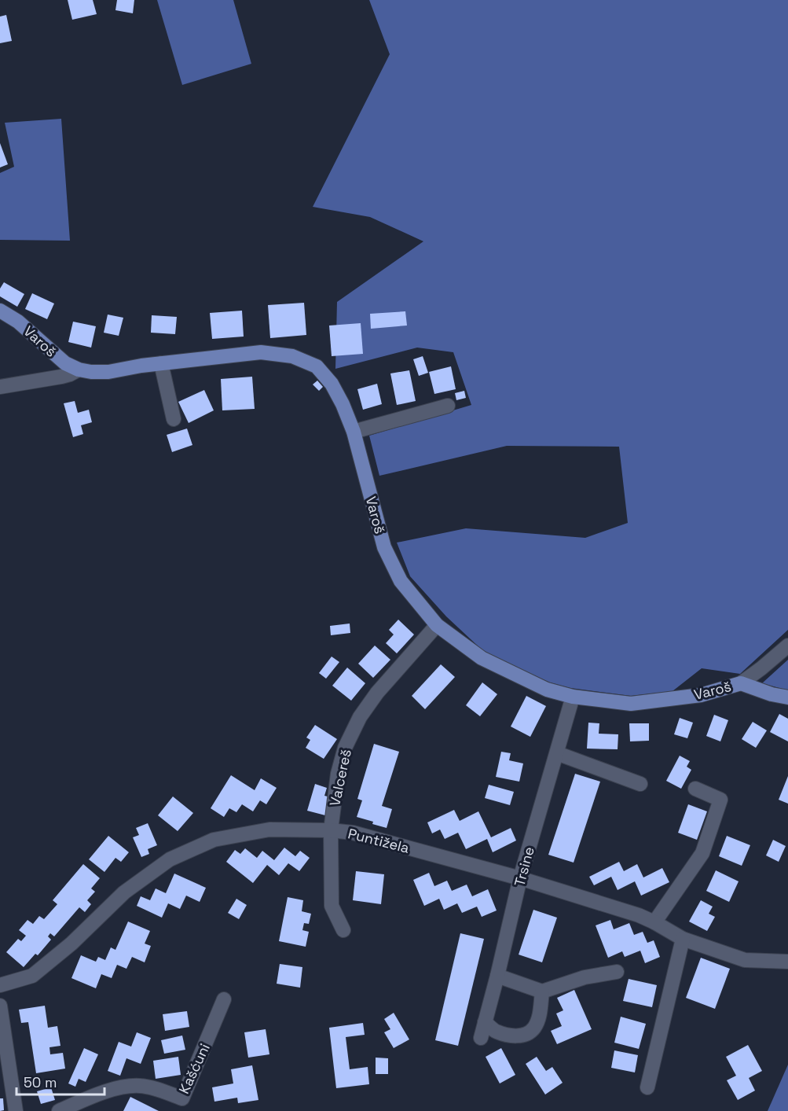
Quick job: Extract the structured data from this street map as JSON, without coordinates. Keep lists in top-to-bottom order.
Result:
{
  "streets": {
    "main road": ["Varoš"],
    "street": [
      "Valcereš",
      "Puntižela",
      "Trsine",
      "Kašćuni"
    ]
  },
  "crossings": [
    ["Varoš", "Valcereš"],
    ["Varoš", "Trsine"],
    ["Valcereš", "Puntižela"],
    ["Puntižela", "Trsine"]
  ],
  "scale_bar": "50 m"
}
